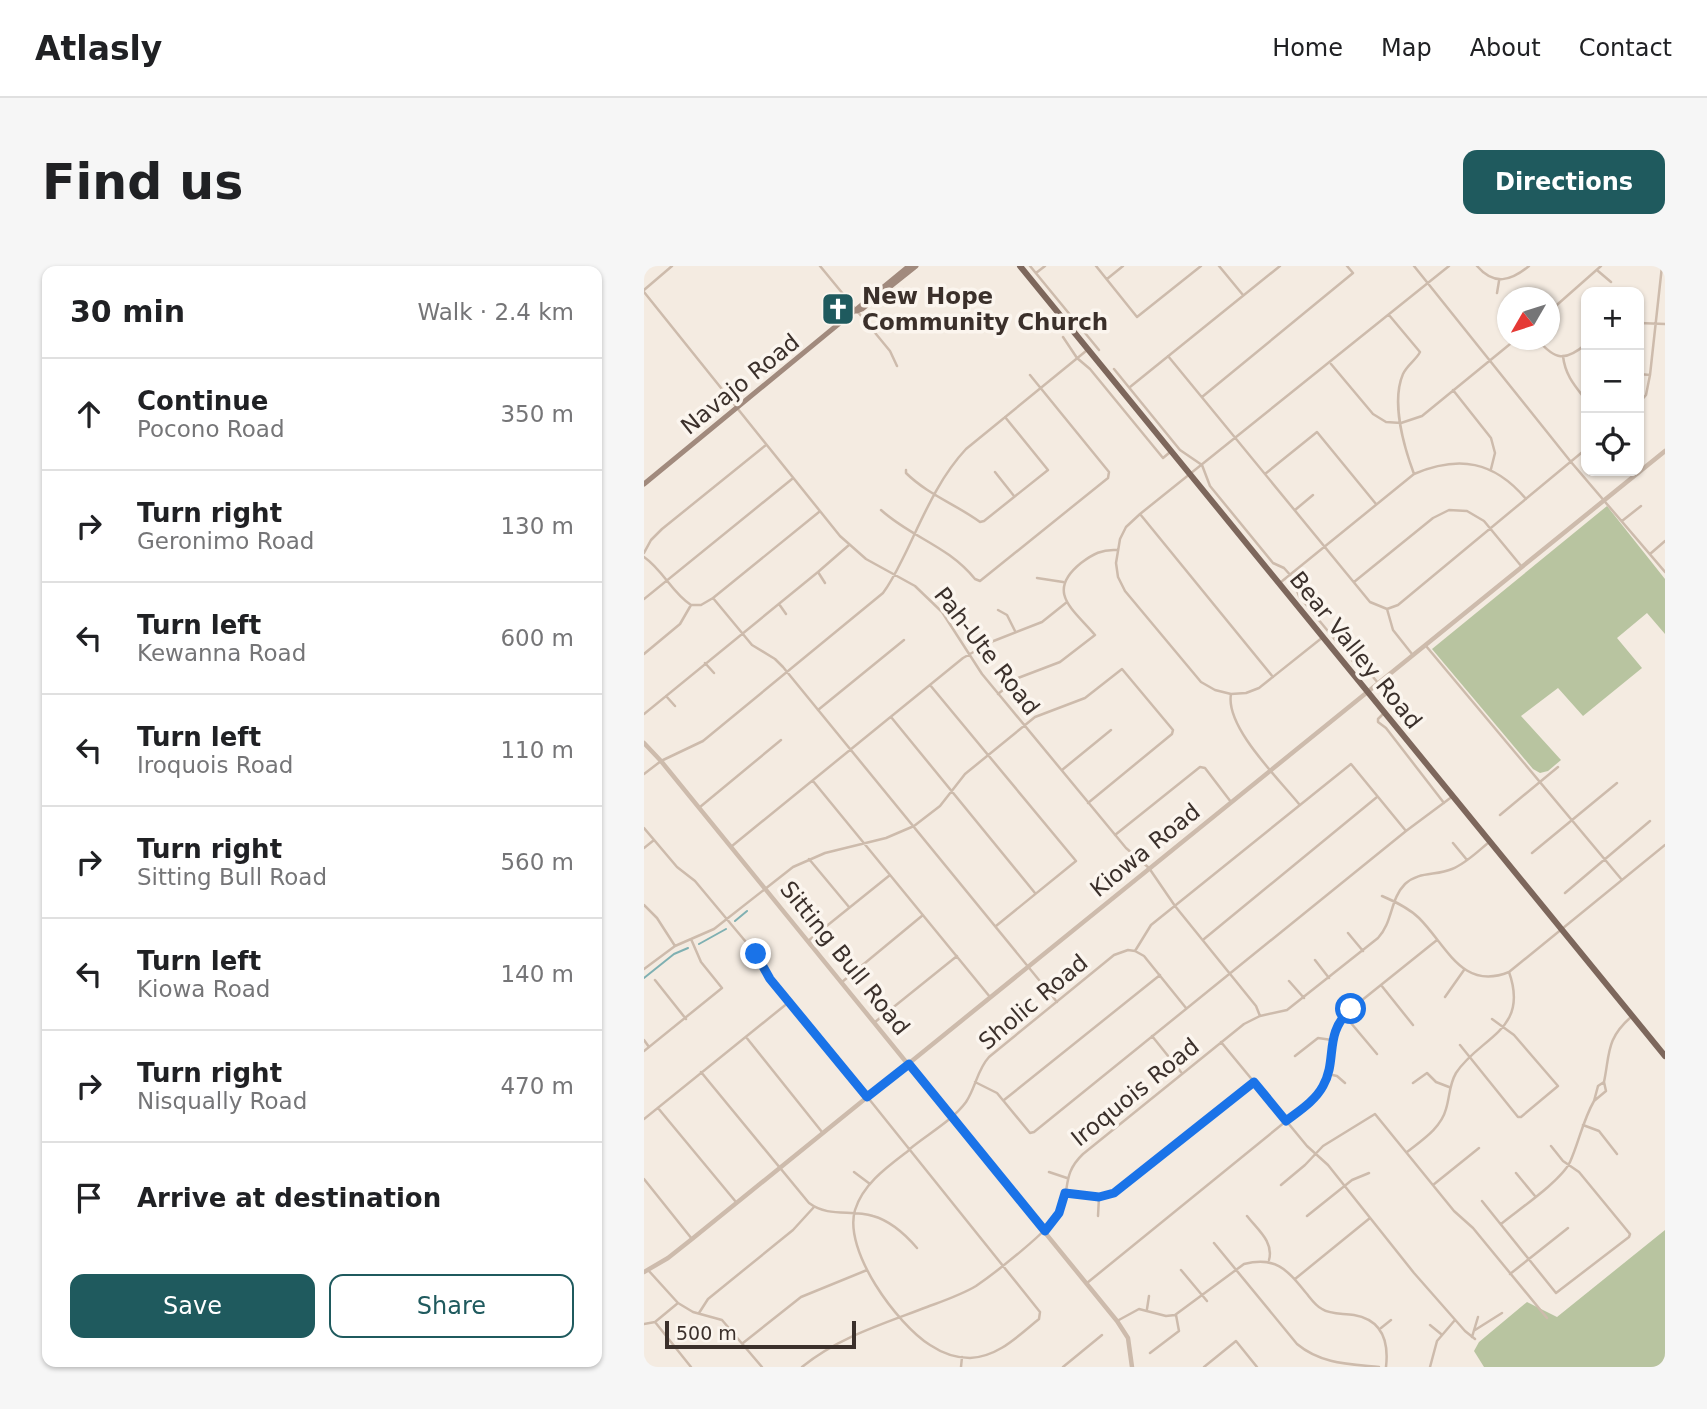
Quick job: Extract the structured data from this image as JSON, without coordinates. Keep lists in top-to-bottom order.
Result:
{
  "streets": {
    "main road": ["Navajo Road", "Bear Valley Road"],
    "street": [
      "Pah-Ute Road",
      "Kiowa Road",
      "Sitting Bull Road",
      "Sholic Road",
      "Iroquois Road"
    ]
  },
  "crossings": [
    ["Navajo Road", "Pah-Ute Road"],
    ["Bear Valley Road", "Kiowa Road"],
    ["Bear Valley Road", "Iroquois Road"],
    ["Pah-Ute Road", "Kiowa Road"],
    ["Pah-Ute Road", "Iroquois Road"],
    ["Kiowa Road", "Sitting Bull Road"],
    ["Sitting Bull Road", "Sholic Road"],
    ["Sitting Bull Road", "Iroquois Road"]
  ],
  "places": {
    "church": ["New Hope Community Church"]
  },
  "scale_bar": "500 m",
  "north": "bottom left",
  "page": {
    "header": "Atlasly",
    "nav": [
      "Home",
      "Map",
      "About",
      "Contact"
    ],
    "buttons": [
      "Directions",
      ["Save", "Share"]
    ],
    "title": "Find us",
    "heading": ["30 min", "Walk · 2.4 km"],
    "map_buttons": ["+", "−"],
    "list": [
      ["Continue", "Pocono Road", "350 m"],
      ["Turn right", "Geronimo Road", "130 m"],
      ["Turn left", "Kewanna Road", "600 m"],
      ["Turn left", "Iroquois Road", "110 m"],
      ["Turn right", "Sitting Bull Road", "560 m"],
      ["Turn left", "Kiowa Road", "140 m"],
      ["Turn right", "Nisqually Road", "470 m"],
      "Arrive at destination"
    ],
    "scale": "500 m"
  }
}
